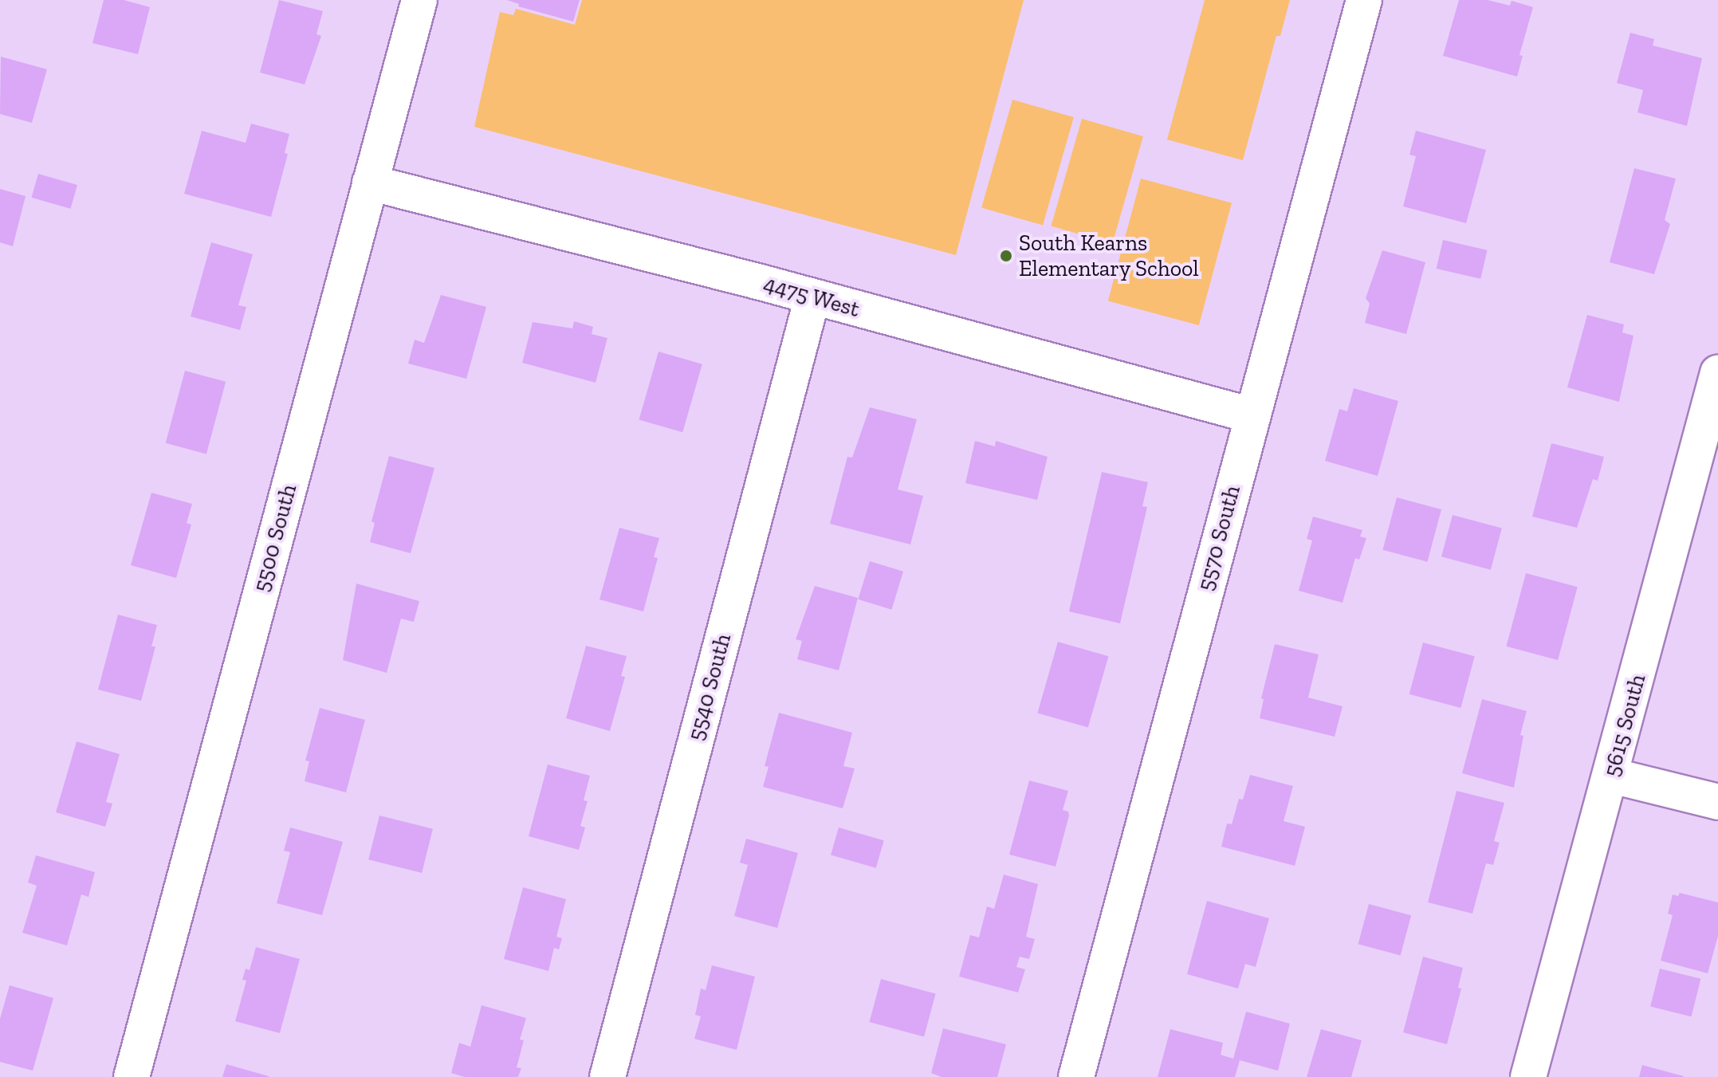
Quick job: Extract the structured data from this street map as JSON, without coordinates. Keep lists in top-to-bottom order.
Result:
{
  "streets": {
    "street": [
      "4475 West",
      "5500 South",
      "5570 South",
      "5540 South",
      "5615 South"
    ]
  },
  "crossings": [
    ["4475 West", "5500 South"],
    ["4475 West", "5570 South"],
    ["4475 West", "5540 South"]
  ],
  "places": ["South Kearns Elementary School"]
}
